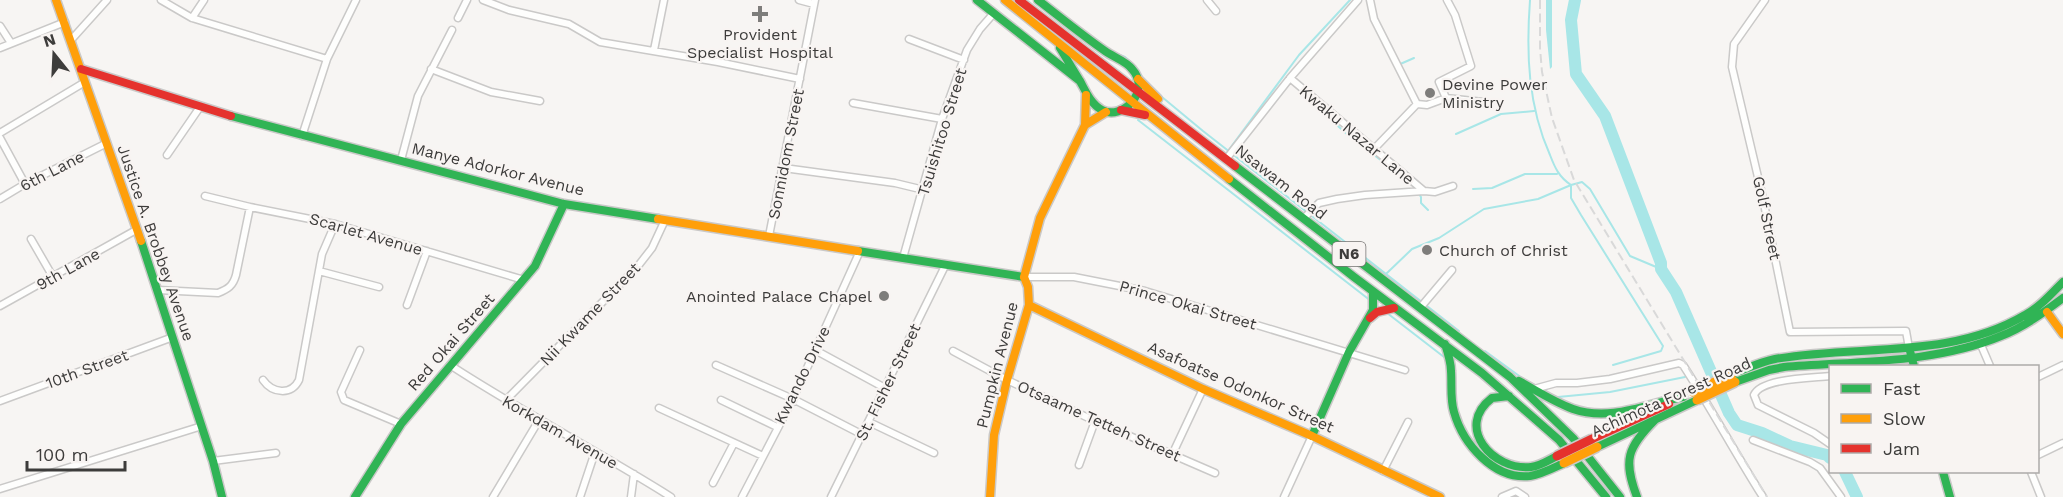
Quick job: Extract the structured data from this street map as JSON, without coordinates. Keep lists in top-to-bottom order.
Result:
{
  "streets": {
    "main road": [
      "Manye Adorkor Avenue",
      "Nsawam Road",
      "Justice A. Brobbey Avenue",
      "N6",
      "Red Okai Street",
      "Pumpkin Avenue",
      "Asafoatse Odonkor Street",
      "Achimota Forest Road"
    ],
    "street": [
      "Tsuishitoo Street",
      "Kwaku Nazar Lane",
      "Sonnidom Street",
      "6th Lane",
      "Golf Street",
      "Scarlet Avenue",
      "9th Lane",
      "Prince Okai Street",
      "Nii Kwame Street",
      "10th Street",
      "Kwando Drive",
      "St. Fisher Street",
      "Otsaame Tetteh Street",
      "Korkdam Avenue"
    ]
  },
  "crossings": [
    ["Tsuishitoo Street", "Manye Adorkor Avenue"],
    ["Sonnidom Street", "Manye Adorkor Avenue"],
    ["Manye Adorkor Avenue", "Justice A. Brobbey Avenue"],
    ["Manye Adorkor Avenue", "Prince Okai Street"],
    ["Manye Adorkor Avenue", "Nii Kwame Street"],
    ["Manye Adorkor Avenue", "Red Okai Street"],
    ["Manye Adorkor Avenue", "Pumpkin Avenue"],
    ["Manye Adorkor Avenue", "Kwando Drive"],
    ["Manye Adorkor Avenue", "St. Fisher Street"],
    ["6th Lane", "Justice A. Brobbey Avenue"],
    ["Nsawam Road", "Achimota Forest Road"],
    ["Golf Street", "Achimota Forest Road"],
    ["Scarlet Avenue", "Red Okai Street"],
    ["Justice A. Brobbey Avenue", "9th Lane"],
    ["Justice A. Brobbey Avenue", "10th Street"],
    ["Prince Okai Street", "Pumpkin Avenue"],
    ["Nii Kwame Street", "Korkdam Avenue"],
    ["Red Okai Street", "Korkdam Avenue"],
    ["Pumpkin Avenue", "Asafoatse Odonkor Street"],
    ["Pumpkin Avenue", "Otsaame Tetteh Street"]
  ],
  "places": {
    "health": ["Provident Specialist Hospital"],
    "other": ["Devine Power Ministry", "Church of Christ", "Anointed Palace Chapel"]
  },
  "legend": ["Fast", "Slow", "Jam"],
  "scale_bar": "100 m",
  "north": "top"
}
